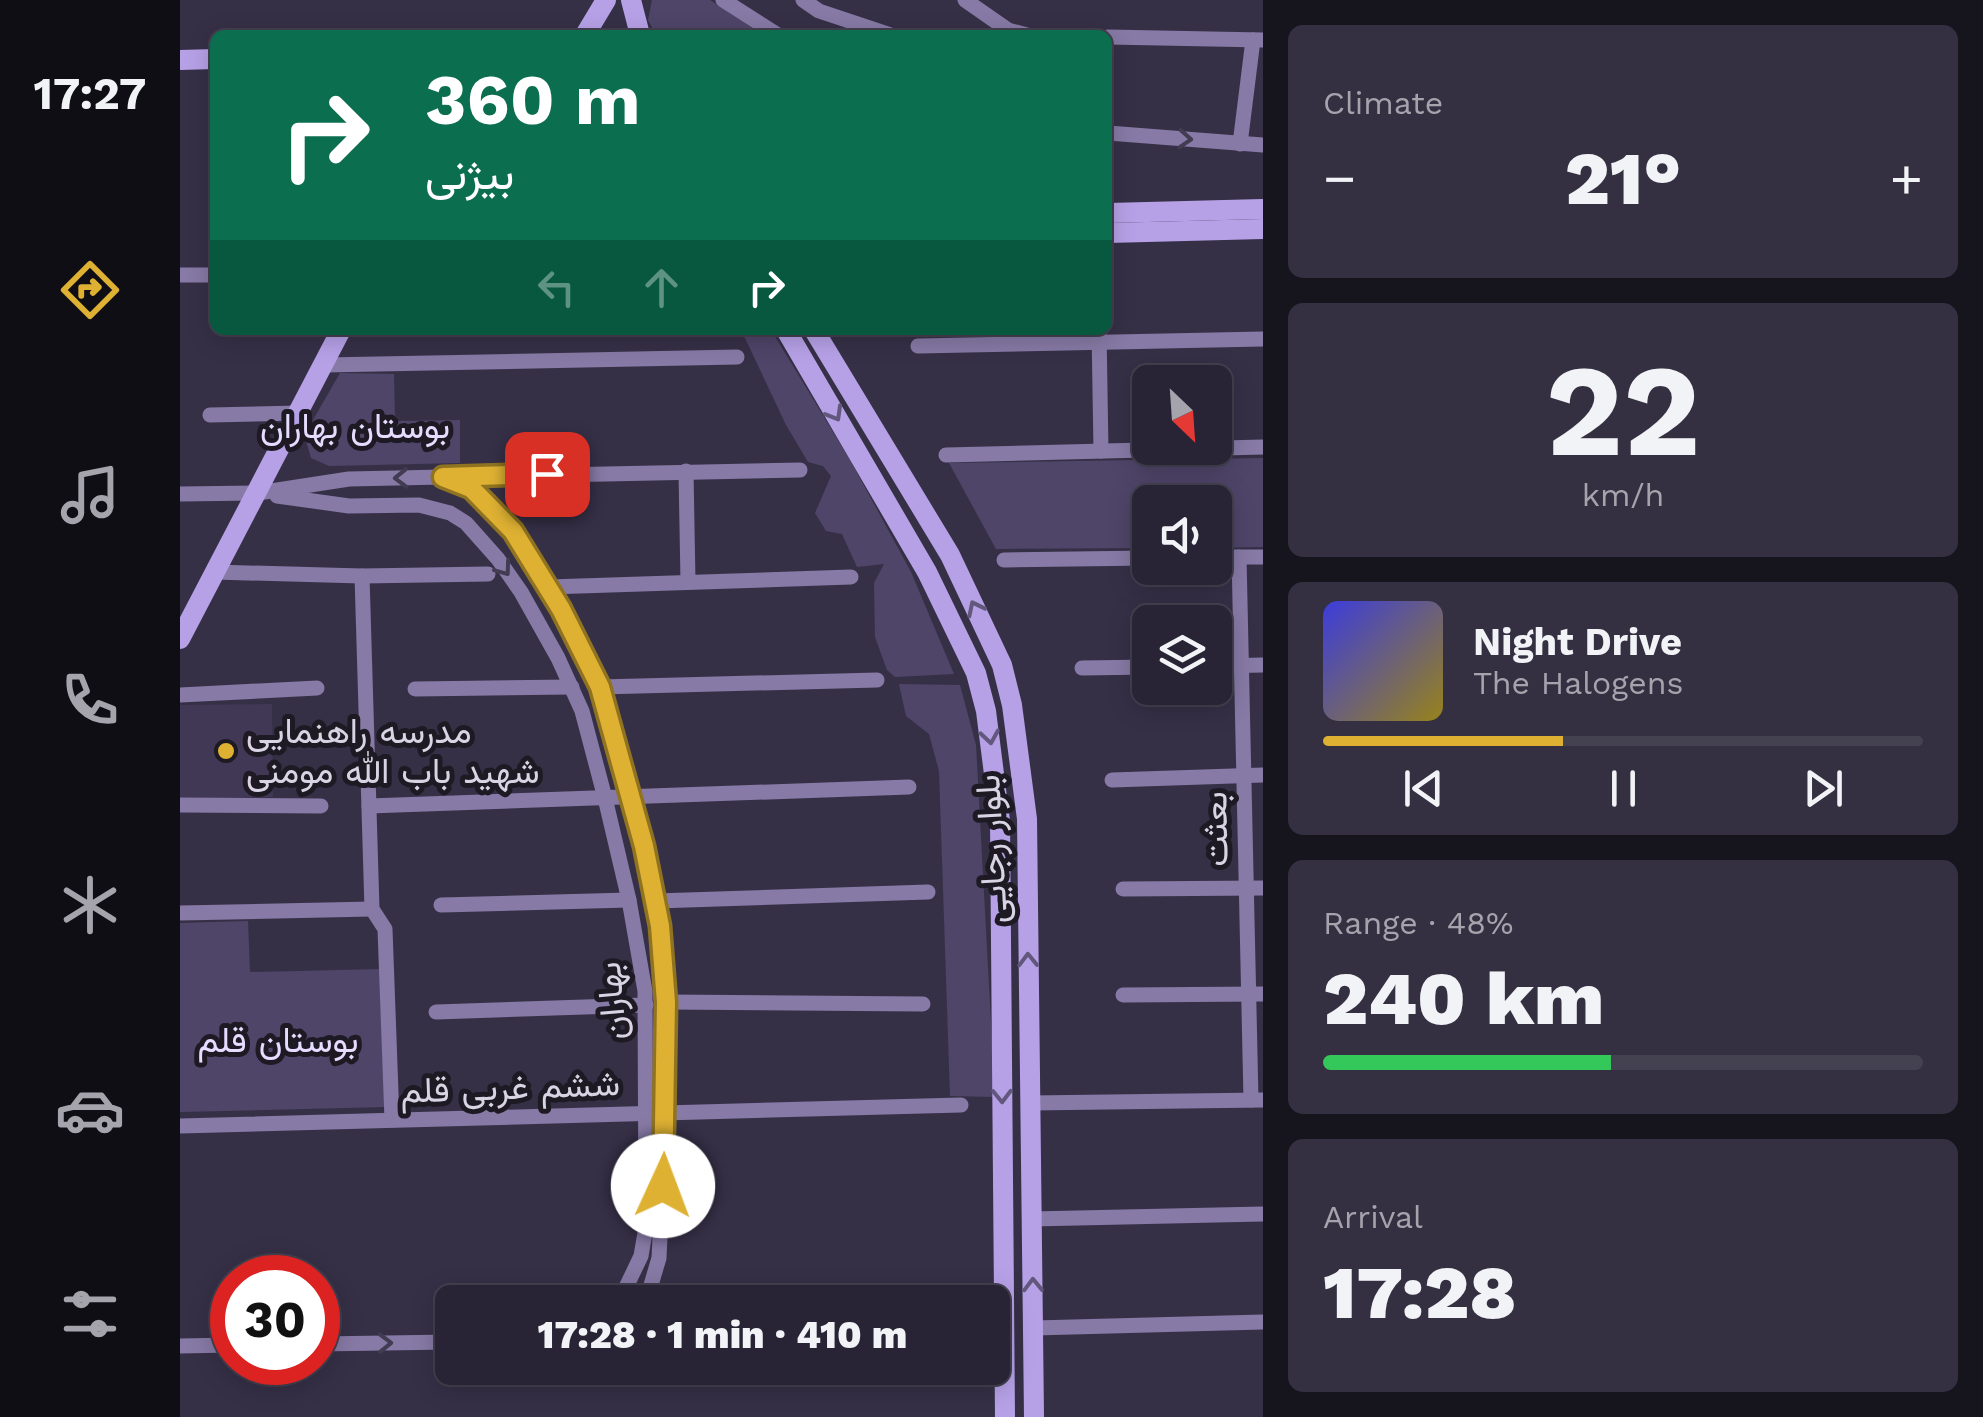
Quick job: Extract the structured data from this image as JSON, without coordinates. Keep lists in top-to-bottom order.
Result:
{
  "streets": {
    "main road": ["بلوار رجایی"],
    "street": ["بعثت", "بهاران", "ششم غربی قلم"]
  },
  "crossings": [
    ["بهاران", "ششم غربی قلم"]
  ],
  "parks": ["بوستان بهاران", "بوستان قلم"],
  "places": ["مدرسه راهنمایی شهید باب الله مومنی"],
  "north": "bottom right",
  "page": {
    "tabs": "17:27",
    "tile": [
      "Climate",
      ["22", "km/h"],
      ["Range · 48%", "240 km"],
      ["Arrival", "17:28"]
    ],
    "turn": ["360 m", "بیژنی"],
    "heat": ["−", "21°", "+"],
    "song": ["Night Drive", "The Halogens"],
    "limit": "30",
    "trip": "17:28 · 1 min · 410 m"
  }
}
